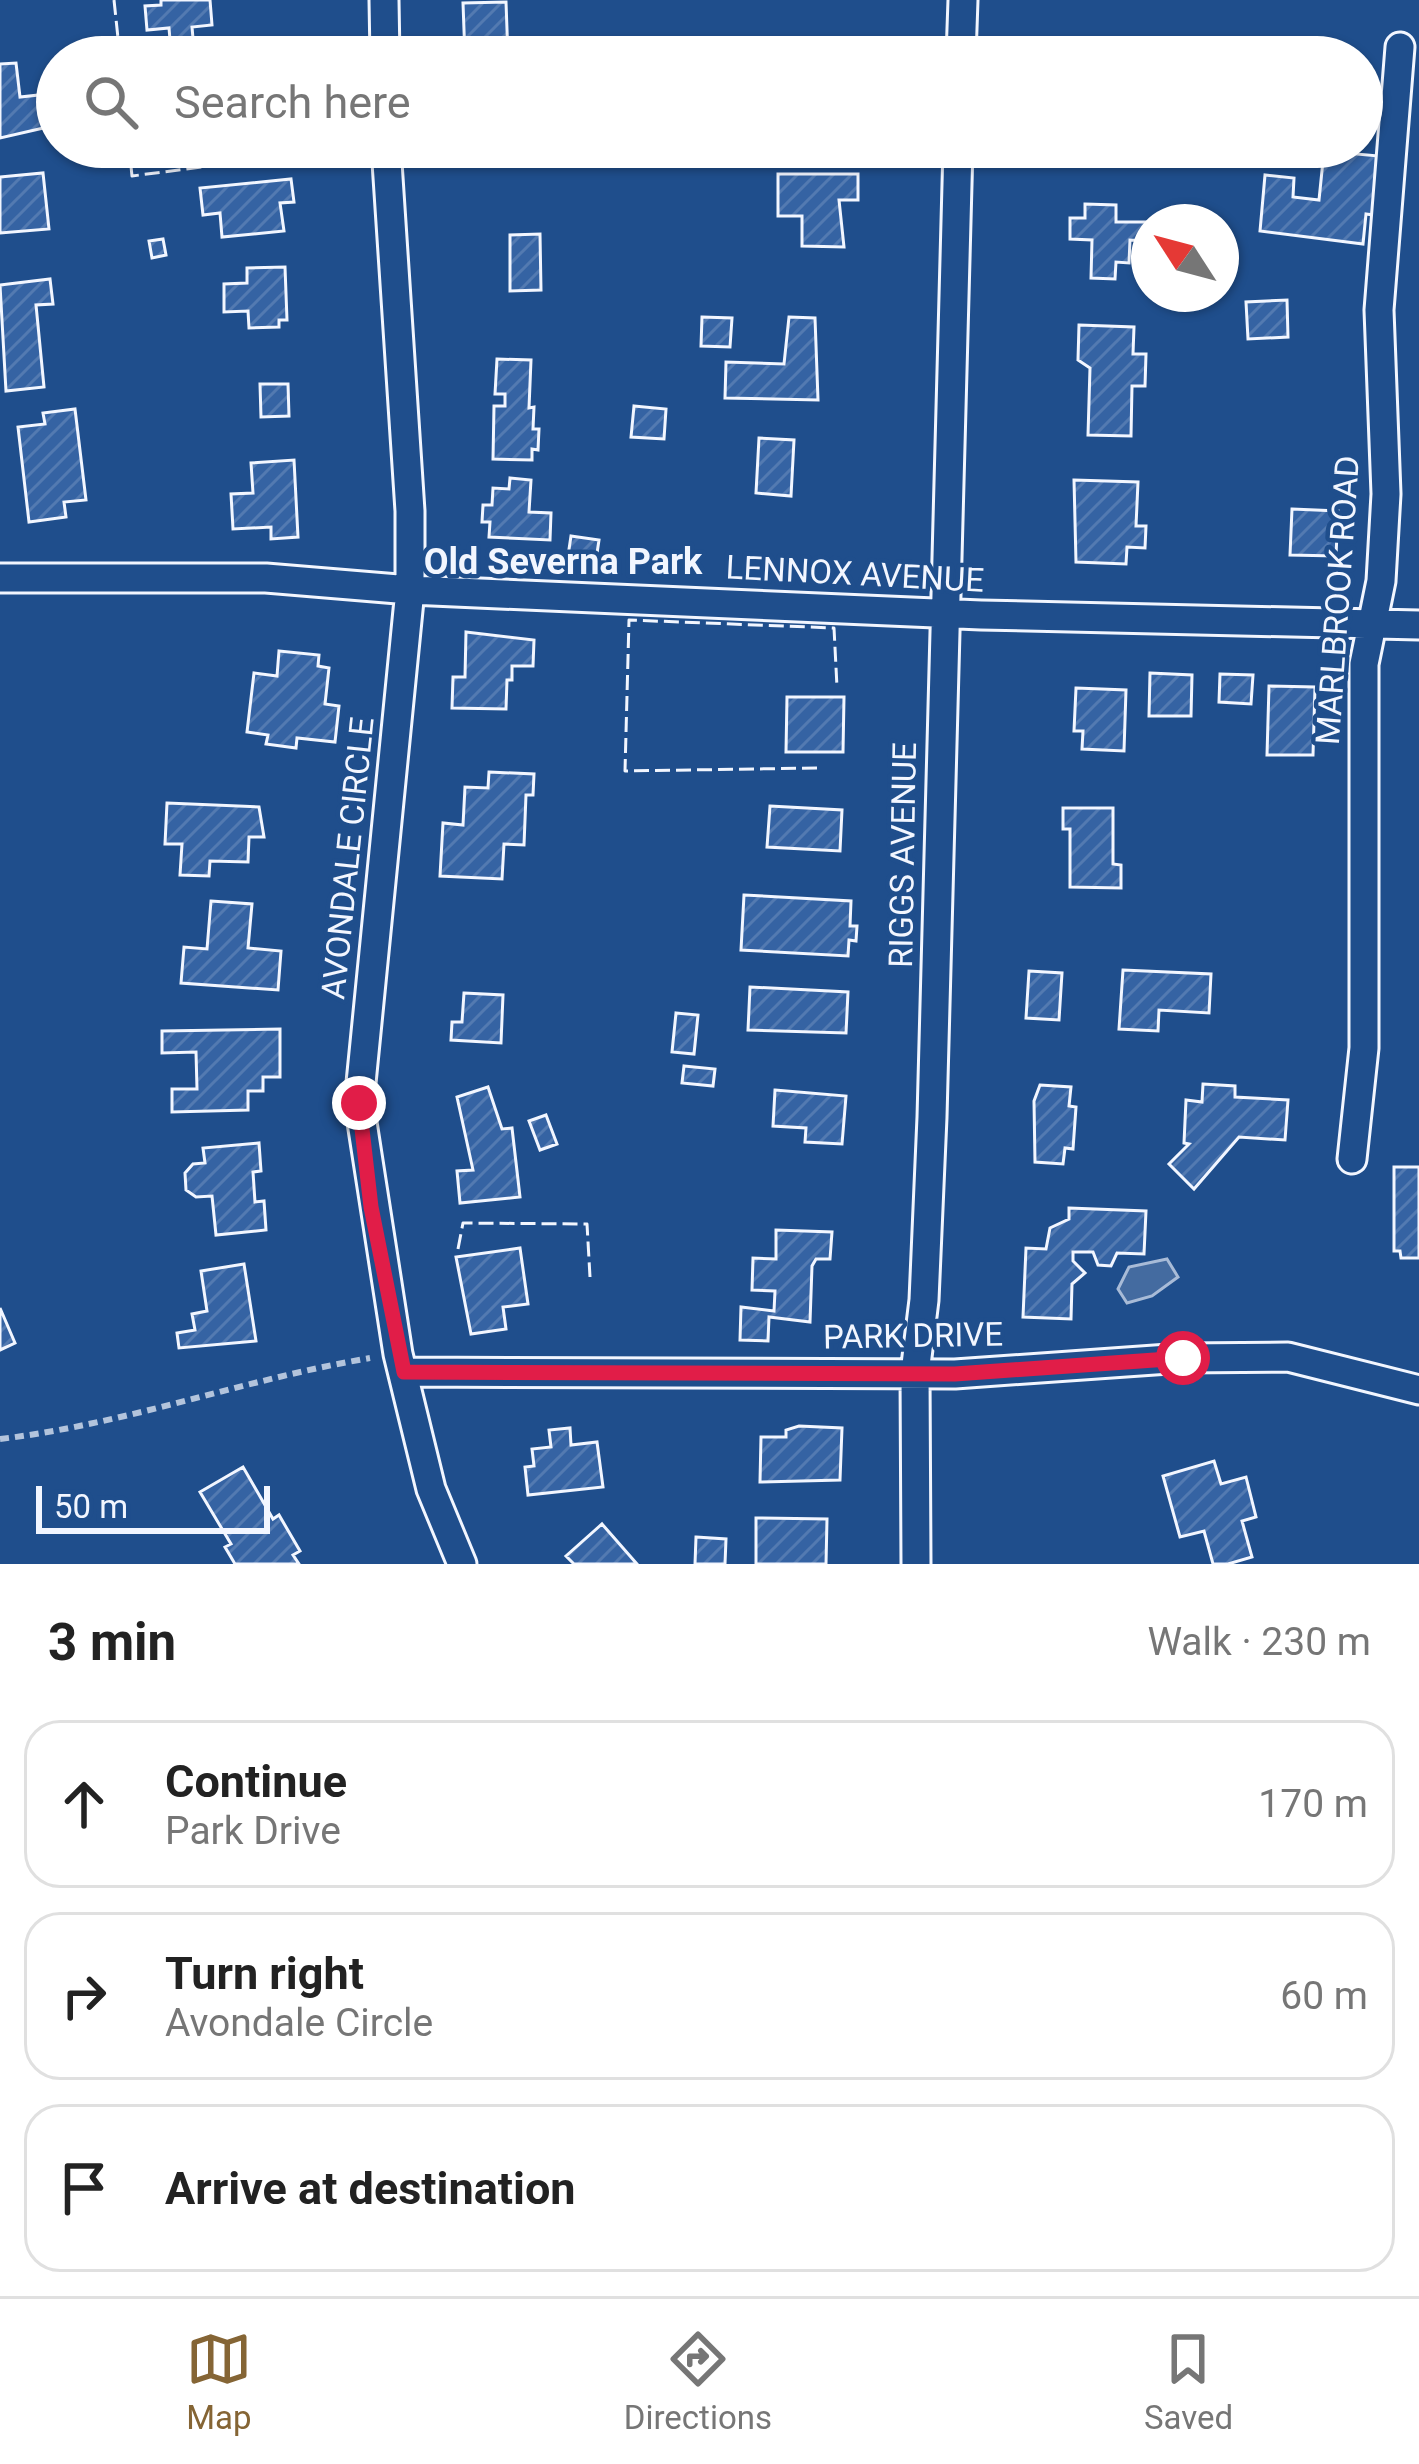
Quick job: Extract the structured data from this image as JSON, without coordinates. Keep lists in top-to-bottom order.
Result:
{
  "streets": {
    "street": [
      "LENNOX AVENUE",
      "MARLBROOK ROAD",
      "RIGGS AVENUE",
      "AVONDALE CIRCLE",
      "PARK DRIVE"
    ]
  },
  "crossings": [
    ["LENNOX AVENUE", "MARLBROOK ROAD"],
    ["LENNOX AVENUE", "RIGGS AVENUE"],
    ["LENNOX AVENUE", "AVONDALE CIRCLE"],
    ["RIGGS AVENUE", "PARK DRIVE"],
    ["AVONDALE CIRCLE", "PARK DRIVE"]
  ],
  "districts": ["Old Severna Park"],
  "scale_bar": "50 m",
  "north": "top left",
  "page": {
    "search": "Search here",
    "scale": "50 m",
    "heading": ["3 min", "Walk · 230 m"],
    "list": [
      ["Continue", "Park Drive", "170 m"],
      ["Turn right", "Avondale Circle", "60 m"],
      "Arrive at destination"
    ],
    "nav": ["Map", "Directions", "Saved"]
  }
}
